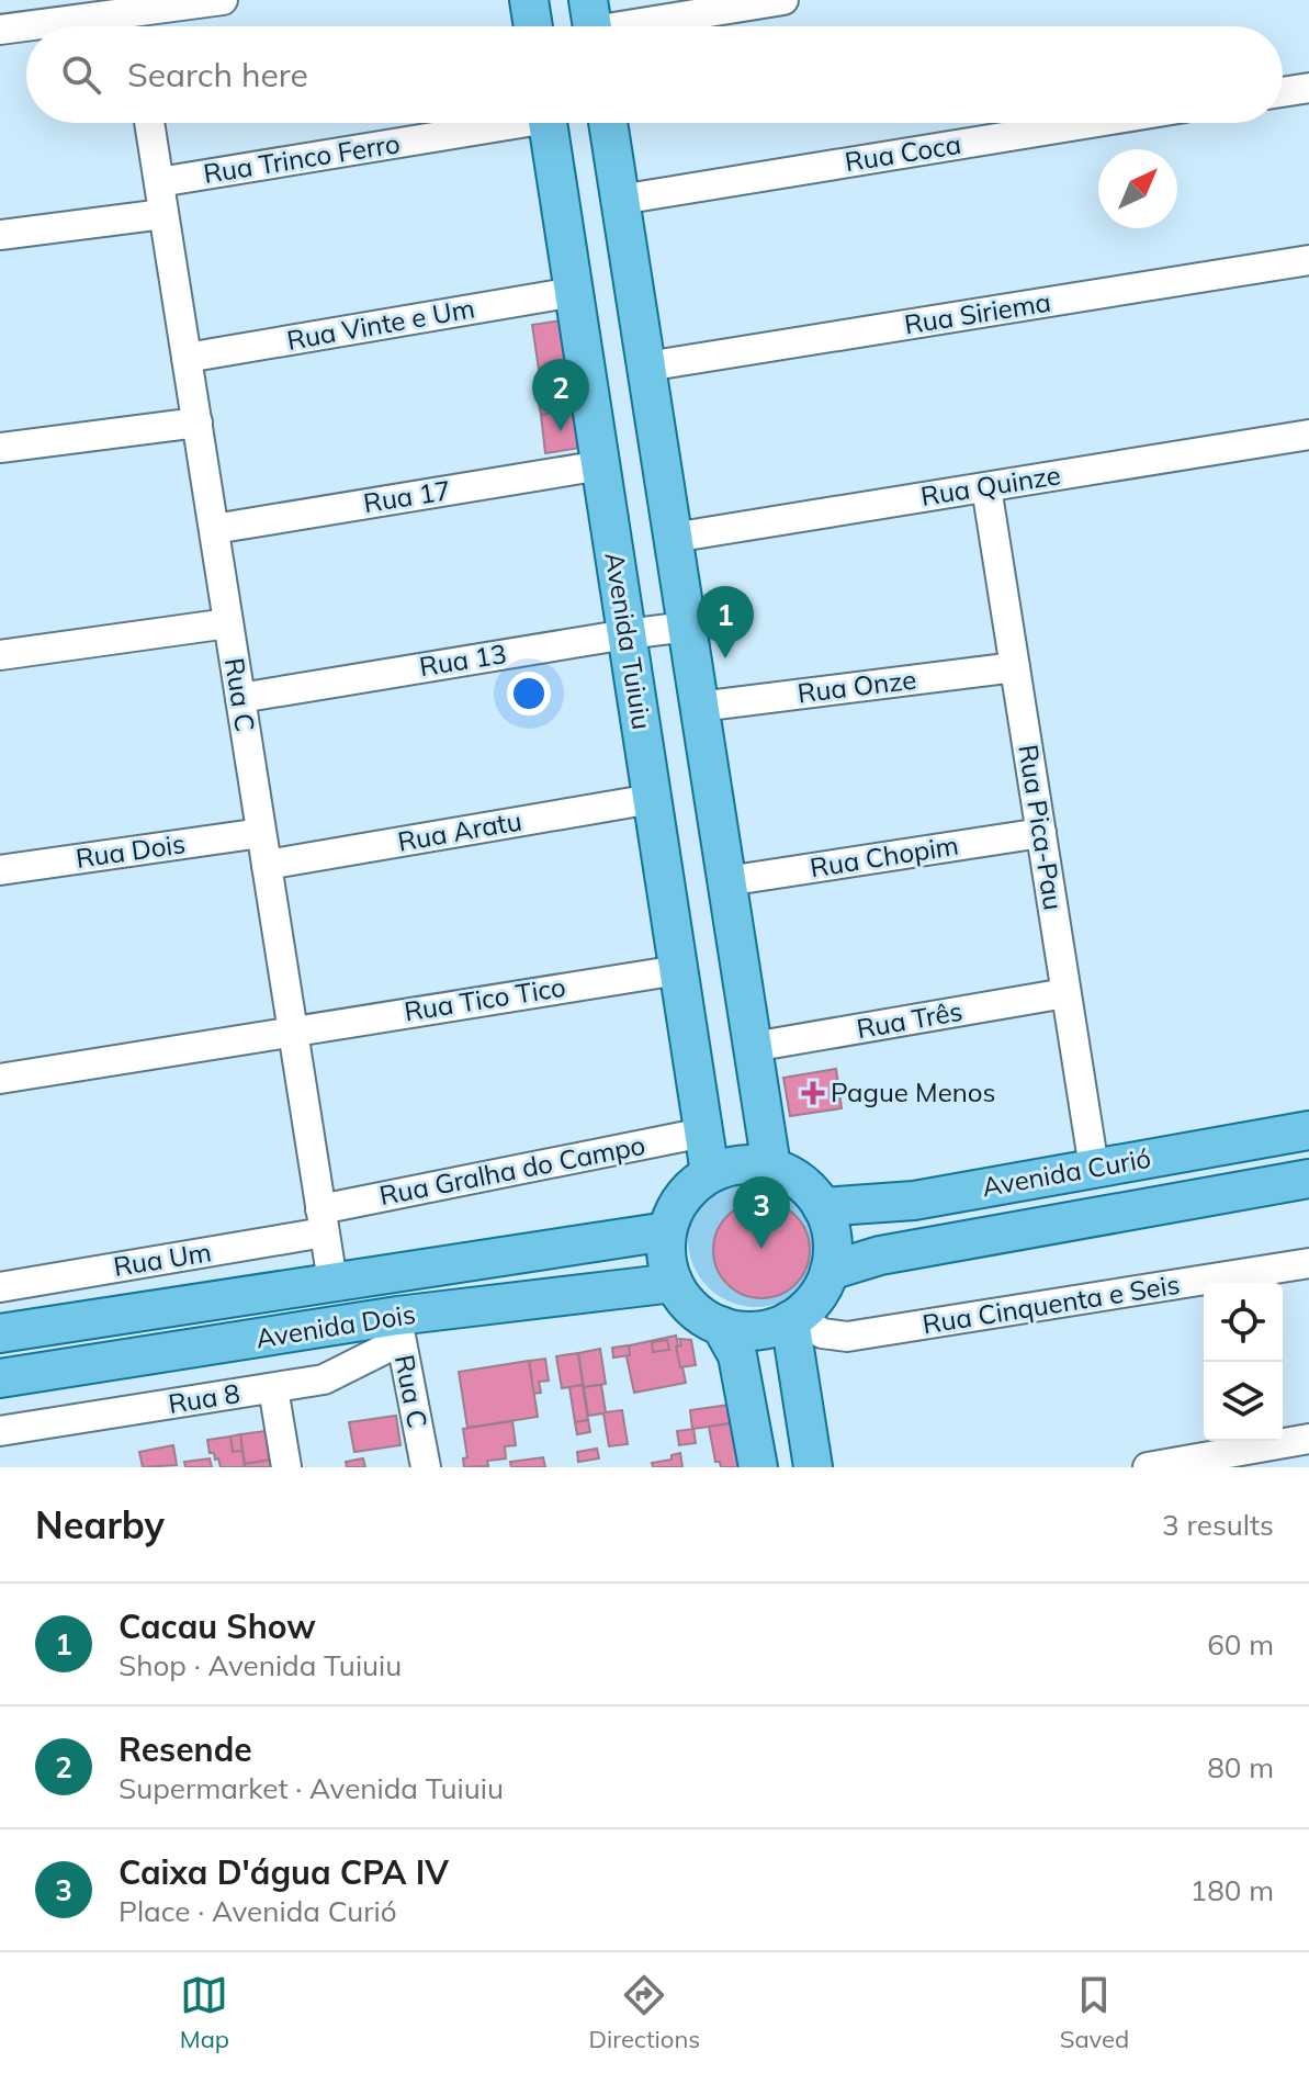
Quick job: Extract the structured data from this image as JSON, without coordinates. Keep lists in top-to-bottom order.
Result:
{
  "streets": {
    "main road": ["Avenida Tuiuiu", "Avenida Curió", "Avenida Dois"],
    "street": [
      "Rua Coca",
      "Rua Trinco Ferro",
      "Rua Siriema",
      "Rua Vinte e Um",
      "Rua Quinze",
      "Rua 17",
      "Rua 13",
      "Rua Onze",
      "Rua C",
      "Rua Pica-Pau",
      "Rua Aratu",
      "Rua Dois",
      "Rua Chopim",
      "Rua Tico Tico",
      "Rua Três",
      "Rua Gralha do Campo",
      "Rua Um",
      "Rua Cinquenta e Seis",
      "Rua 8"
    ]
  },
  "crossings": [
    ["Rua Trinco Ferro", "Rua C"],
    ["Rua Vinte e Um", "Avenida Tuiuiu"],
    ["Rua Vinte e Um", "Rua C"],
    ["Rua Quinze", "Rua Pica-Pau"],
    ["Rua 17", "Avenida Tuiuiu"],
    ["Rua 17", "Rua C"],
    ["Avenida Tuiuiu", "Rua 13"],
    ["Avenida Tuiuiu", "Rua Aratu"],
    ["Avenida Tuiuiu", "Rua Tico Tico"],
    ["Avenida Tuiuiu", "Rua Gralha do Campo"],
    ["Avenida Tuiuiu", "Avenida Curió"],
    ["Avenida Tuiuiu", "Rua Cinquenta e Seis"],
    ["Avenida Tuiuiu", "Avenida Dois"],
    ["Rua 13", "Rua C"],
    ["Rua Onze", "Rua Pica-Pau"],
    ["Rua C", "Rua Aratu"],
    ["Rua C", "Rua Dois"],
    ["Rua C", "Rua Tico Tico"],
    ["Rua C", "Rua Gralha do Campo"],
    ["Rua C", "Rua Um"],
    ["Rua C", "Avenida Dois"],
    ["Rua C", "Rua 8"],
    ["Rua Pica-Pau", "Rua Chopim"],
    ["Rua Pica-Pau", "Rua Três"],
    ["Rua Pica-Pau", "Avenida Curió"],
    ["Rua Gralha do Campo", "Rua Um"],
    ["Avenida Curió", "Rua Cinquenta e Seis"],
    ["Avenida Curió", "Avenida Dois"],
    ["Rua Cinquenta e Seis", "Avenida Dois"],
    ["Avenida Dois", "Rua 8"]
  ],
  "places": {
    "health": ["Pague Menos"]
  },
  "north": "top right",
  "page": {
    "search": "Search here",
    "pins": ["2", "1", "3"],
    "heading": ["Nearby", "3 results"],
    "list": [
      {
        "mark": "1",
        "name": "Cacau Show",
        "note": "Shop · Avenida Tuiuiu",
        "value": "60 m"
      },
      {
        "mark": "2",
        "name": "Resende",
        "note": "Supermarket · Avenida Tuiuiu",
        "value": "80 m"
      },
      {
        "mark": "3",
        "name": "Caixa D'água CPA IV",
        "note": "Place · Avenida Curió",
        "value": "180 m"
      }
    ],
    "nav": ["Map", "Directions", "Saved"]
  }
}
